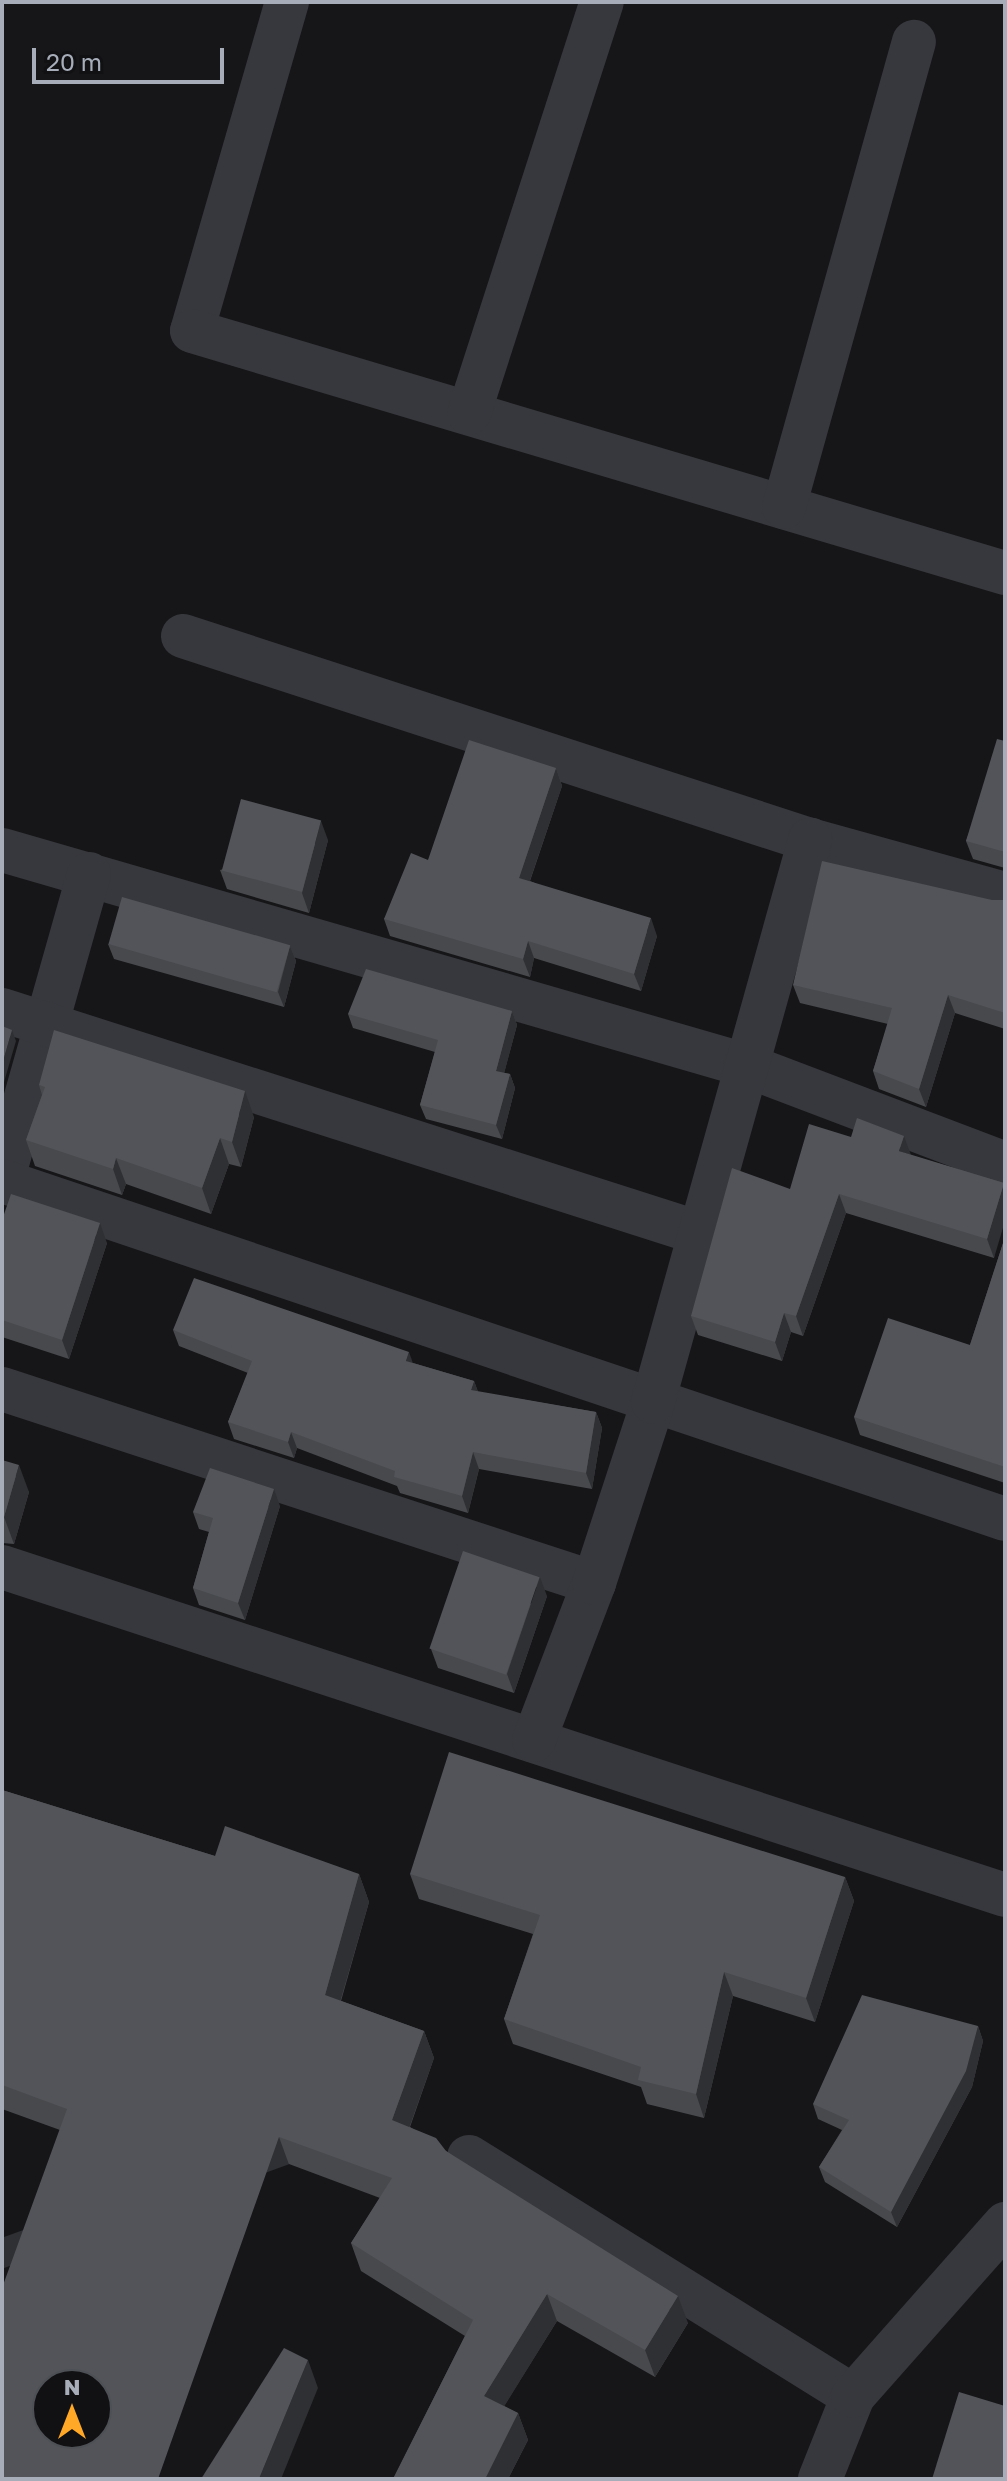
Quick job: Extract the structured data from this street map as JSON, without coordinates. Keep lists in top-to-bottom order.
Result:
{
  "scale_bar": "20 m",
  "north": "top"
}
